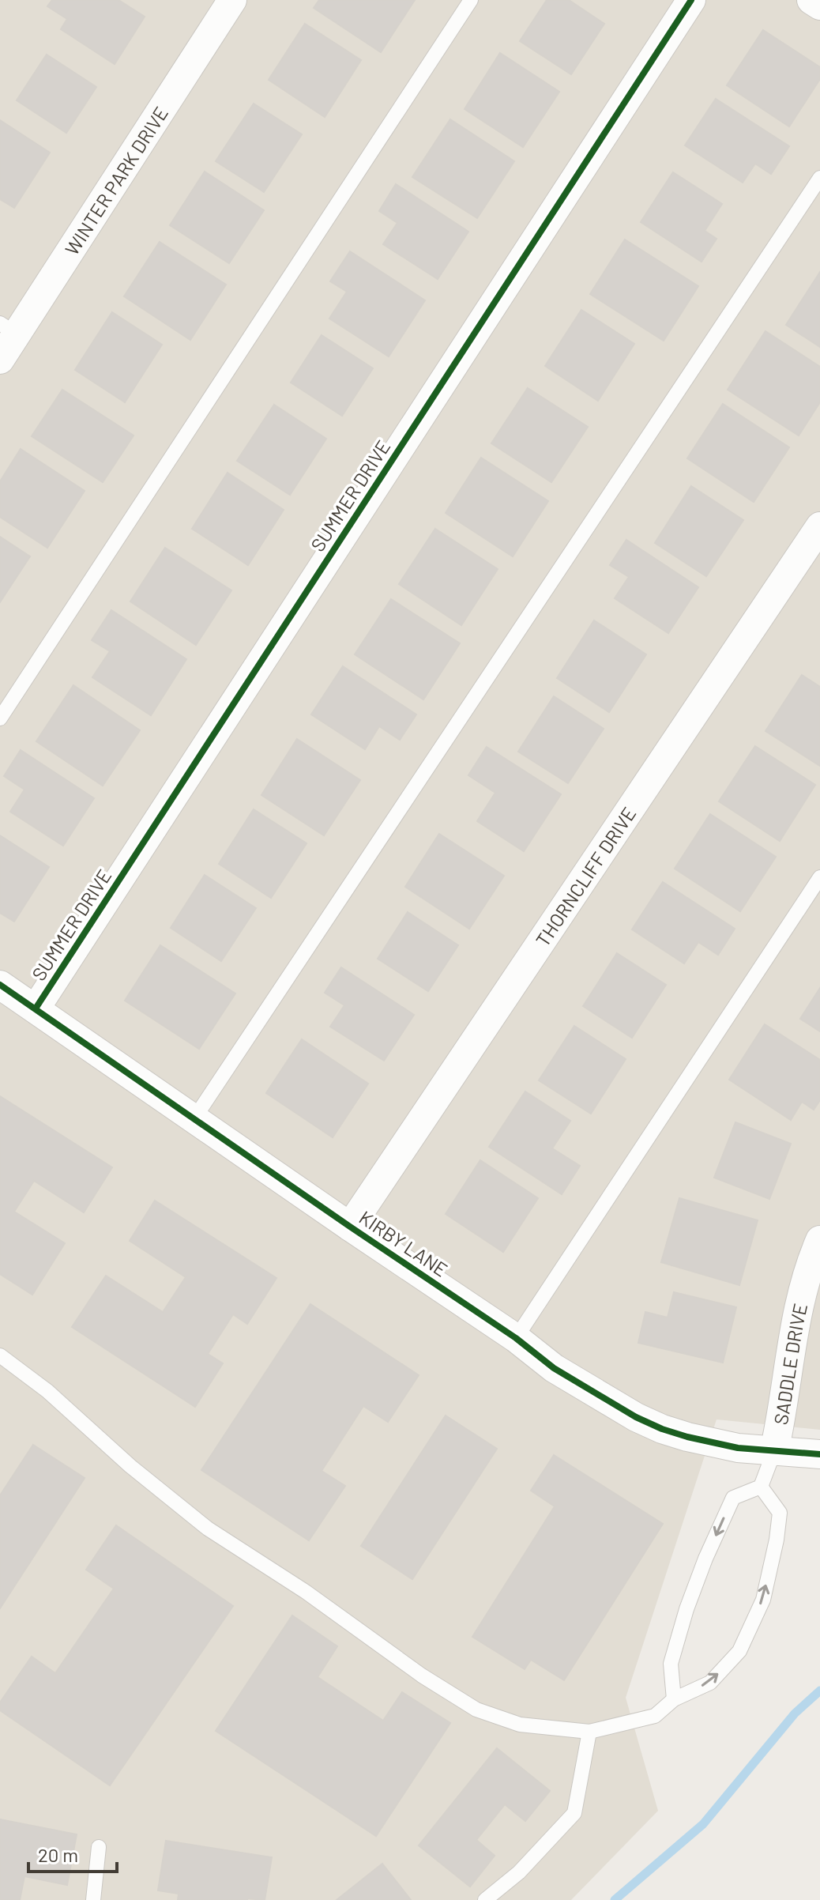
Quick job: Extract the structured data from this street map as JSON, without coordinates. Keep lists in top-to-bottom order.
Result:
{
  "streets": {
    "street": [
      "WINTER PARK DRIVE",
      "SUMMER DRIVE",
      "THORNCLIFF DRIVE",
      "KIRBY LANE",
      "SADDLE DRIVE"
    ]
  },
  "crossings": [
    ["SUMMER DRIVE", "KIRBY LANE"],
    ["THORNCLIFF DRIVE", "KIRBY LANE"],
    ["KIRBY LANE", "SADDLE DRIVE"]
  ],
  "scale_bar": "20 m"
}
